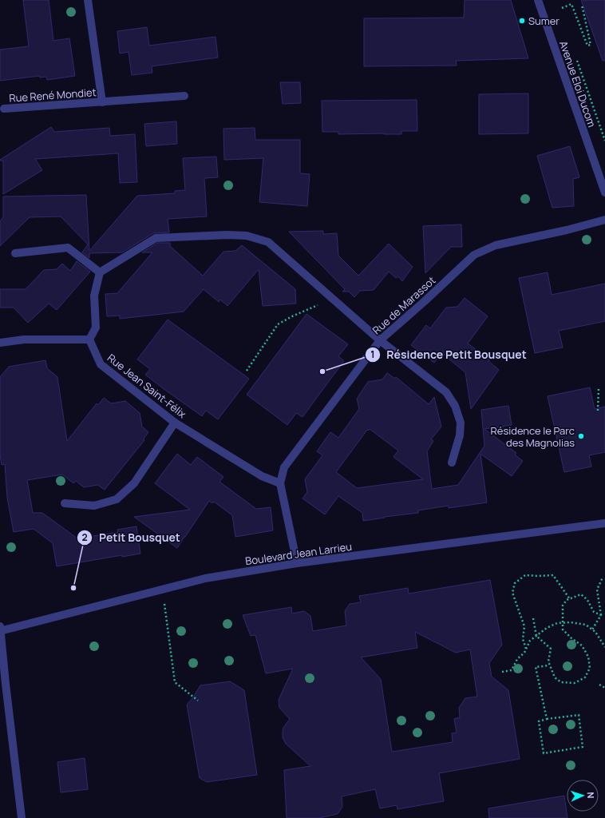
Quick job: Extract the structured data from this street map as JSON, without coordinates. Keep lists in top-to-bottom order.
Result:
{
  "streets": {
    "street": [
      "Avenue Eloi Ducom",
      "Rue René Mondiet",
      "Rue de Marassot",
      "Rue Jean Saint-Félix",
      "Boulevard Jean Larrieu"
    ]
  },
  "crossings": [
    ["Rue de Marassot", "Rue Jean Saint-Félix"],
    ["Rue de Marassot", "Boulevard Jean Larrieu"]
  ],
  "places": [
    "Sumer",
    "Résidence Petit Bousquet",
    "Résidence le Parc des Magnolias",
    "Petit Bousquet"
  ],
  "north": "right"
}
